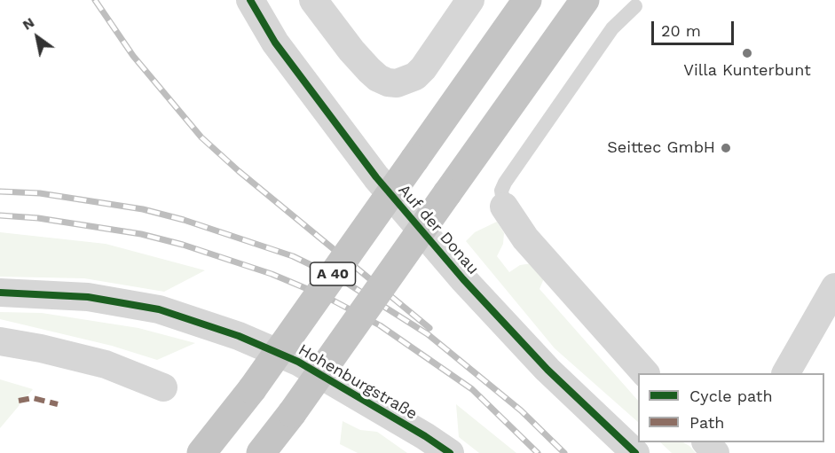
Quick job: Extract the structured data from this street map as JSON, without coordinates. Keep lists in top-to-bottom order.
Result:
{
  "streets": {
    "highway": ["A 40"],
    "street": ["Auf der Donau", "Hohenburgstraße"]
  },
  "places": ["Villa Kunterbunt", "Seittec GmbH"],
  "legend": ["Cycle path", "Path"],
  "scale_bar": "20 m",
  "north": "top left"
}
